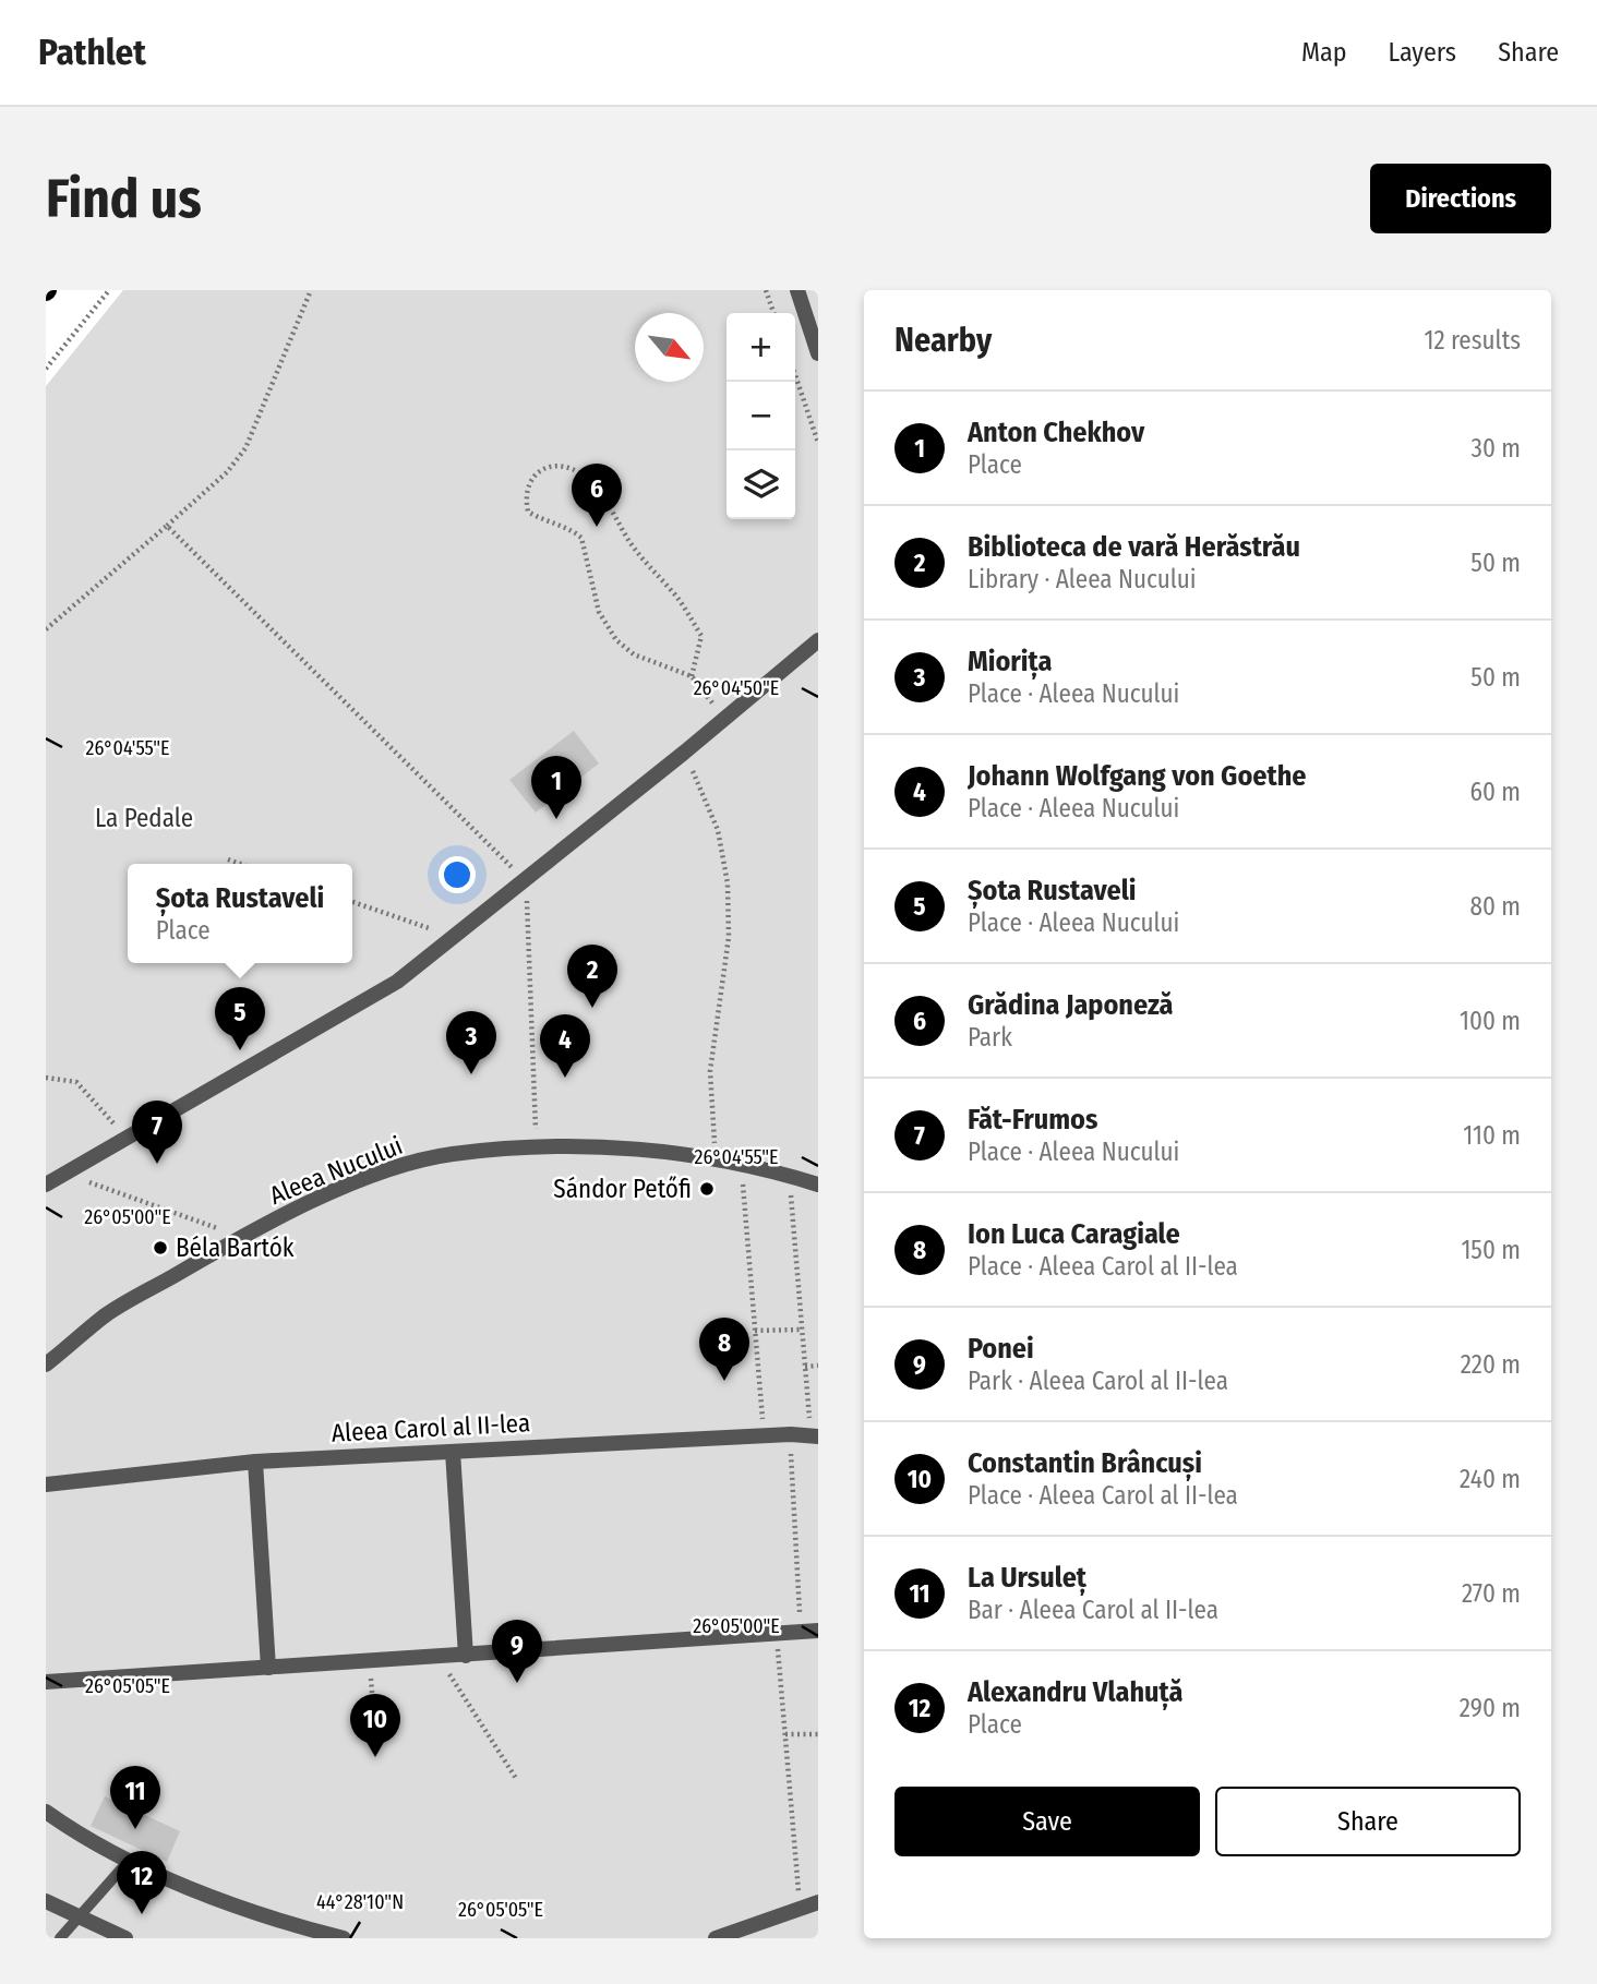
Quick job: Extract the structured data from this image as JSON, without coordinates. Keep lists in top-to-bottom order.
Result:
{
  "streets": {
    "street": ["Aleea Nucului", "Aleea Carol al II-lea"]
  },
  "parks": ["La Pedale"],
  "places": ["Sándor Petőfi", "Béla Bartók"],
  "north": "bottom right",
  "page": {
    "header": "Pathlet",
    "nav": ["Map", "Layers", "Share"],
    "buttons": [
      "Directions",
      ["Save", "Share"]
    ],
    "title": "Find us",
    "heading": ["Nearby", "12 results"],
    "map_buttons": ["+", "−"],
    "list": [
      {
        "mark": "1",
        "name": "Anton Chekhov",
        "note": "Place",
        "value": "30 m"
      },
      {
        "mark": "2",
        "name": "Biblioteca de vară Herăstrău",
        "note": "Library · Aleea Nucului",
        "value": "50 m"
      },
      {
        "mark": "3",
        "name": "Miorița",
        "note": "Place · Aleea Nucului",
        "value": "50 m"
      },
      {
        "mark": "4",
        "name": "Johann Wolfgang von Goethe",
        "note": "Place · Aleea Nucului",
        "value": "60 m"
      },
      {
        "mark": "5",
        "name": "Șota Rustaveli",
        "note": "Place · Aleea Nucului",
        "value": "80 m"
      },
      {
        "mark": "6",
        "name": "Grădina Japoneză",
        "note": "Park",
        "value": "100 m"
      },
      {
        "mark": "7",
        "name": "Făt-Frumos",
        "note": "Place · Aleea Nucului",
        "value": "110 m"
      },
      {
        "mark": "8",
        "name": "Ion Luca Caragiale",
        "note": "Place · Aleea Carol al II-lea",
        "value": "150 m"
      },
      {
        "mark": "9",
        "name": "Ponei",
        "note": "Park · Aleea Carol al II-lea",
        "value": "220 m"
      },
      {
        "mark": "10",
        "name": "Constantin Brâncuși",
        "note": "Place · Aleea Carol al II-lea",
        "value": "240 m"
      },
      {
        "mark": "11",
        "name": "La Ursuleț",
        "note": "Bar · Aleea Carol al II-lea",
        "value": "270 m"
      },
      {
        "mark": "12",
        "name": "Alexandru Vlahuță",
        "note": "Place",
        "value": "290 m"
      }
    ],
    "pins": [
      "6",
      "1",
      "2",
      "5",
      "3",
      "4",
      "7",
      "8",
      "9",
      "10",
      "11",
      "12"
    ],
    "popup": ["Șota Rustaveli", "Place"]
  },
  "coordinates": [
    "26°04'50\"E",
    "26°04'55\"E",
    "26°05'00\"E",
    "26°05'05\"E",
    "44°28'10\"N"
  ]
}
